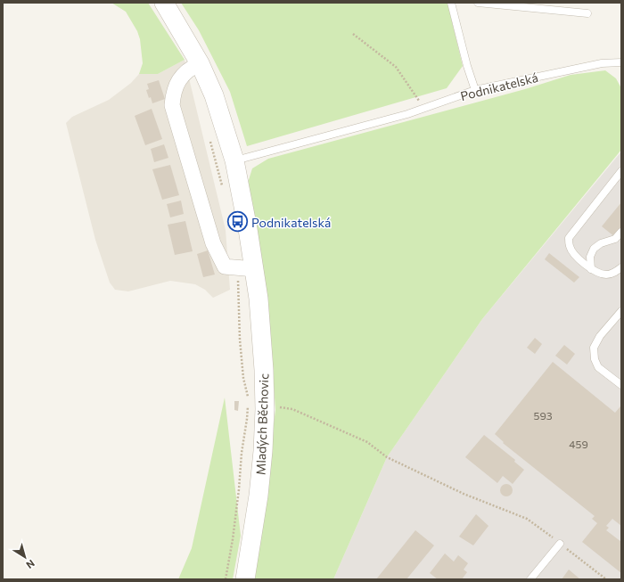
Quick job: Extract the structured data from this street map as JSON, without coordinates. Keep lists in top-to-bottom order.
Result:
{
  "streets": {
    "street": ["Mladých Běchovic"],
    "lane": ["Podnikatelská"]
  },
  "crossings": [
    ["Podnikatelská", "Mladých Běchovic"]
  ],
  "places": {
    "bus stop": ["Podnikatelská"]
  },
  "house_numbers": ["593", "459"],
  "north": "bottom right"
}
